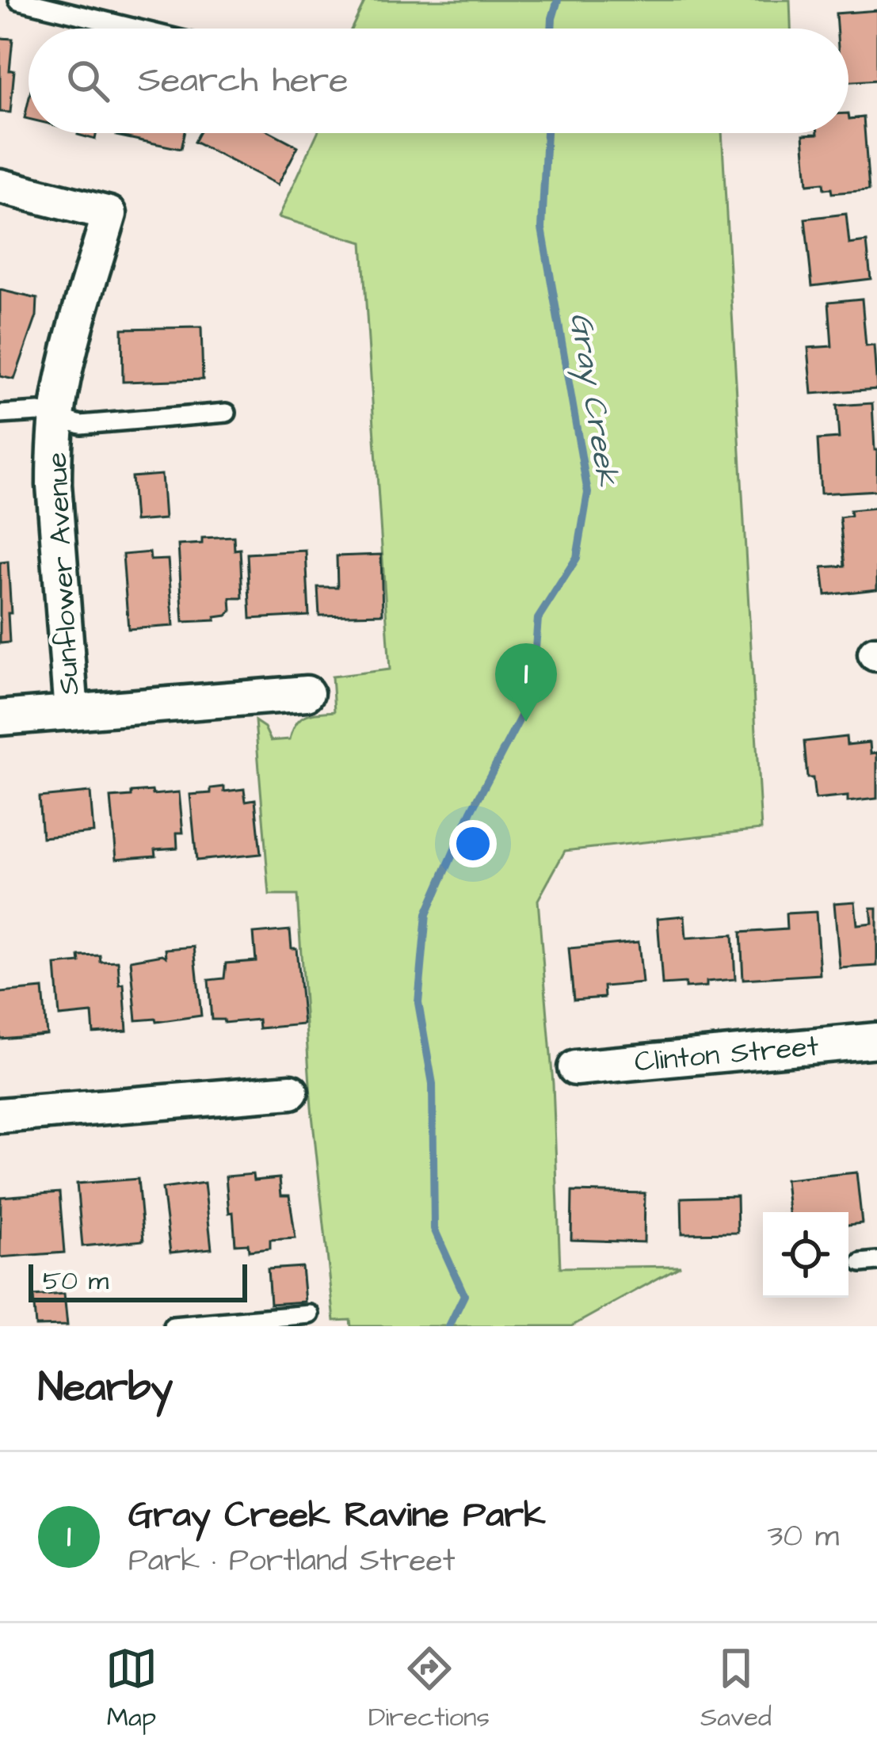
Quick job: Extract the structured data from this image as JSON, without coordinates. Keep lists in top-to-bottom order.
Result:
{
  "streets": {
    "street": ["Sunflower Avenue", "Clinton Street"]
  },
  "water": ["Gray Creek"],
  "scale_bar": "50 m",
  "page": {
    "search": "Search here",
    "pins": "1",
    "scale": "50 m",
    "heading": "Nearby",
    "list": [
      {
        "mark": "1",
        "name": "Gray Creek Ravine Park",
        "note": "Park · Portland Street",
        "value": "30 m"
      }
    ],
    "nav": ["Map", "Directions", "Saved"]
  }
}
